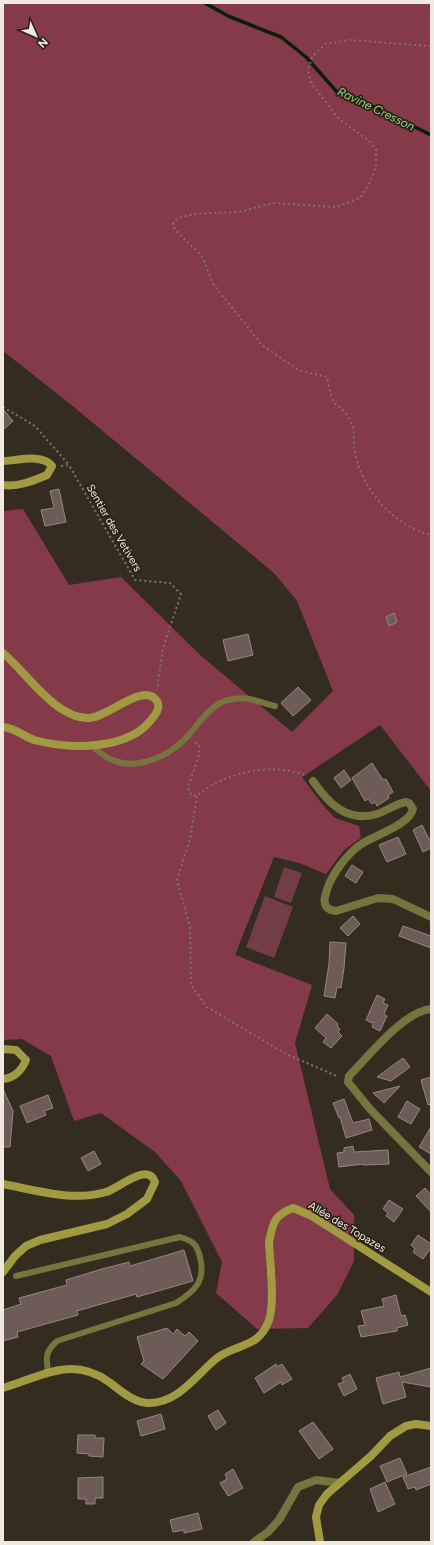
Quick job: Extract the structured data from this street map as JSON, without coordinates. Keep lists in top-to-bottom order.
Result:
{
  "streets": {
    "main road": ["Allée des Topazes"],
    "path": ["Sentier des Vetivers"]
  },
  "water": ["Ravine Cresson"],
  "north": "bottom right"
}
